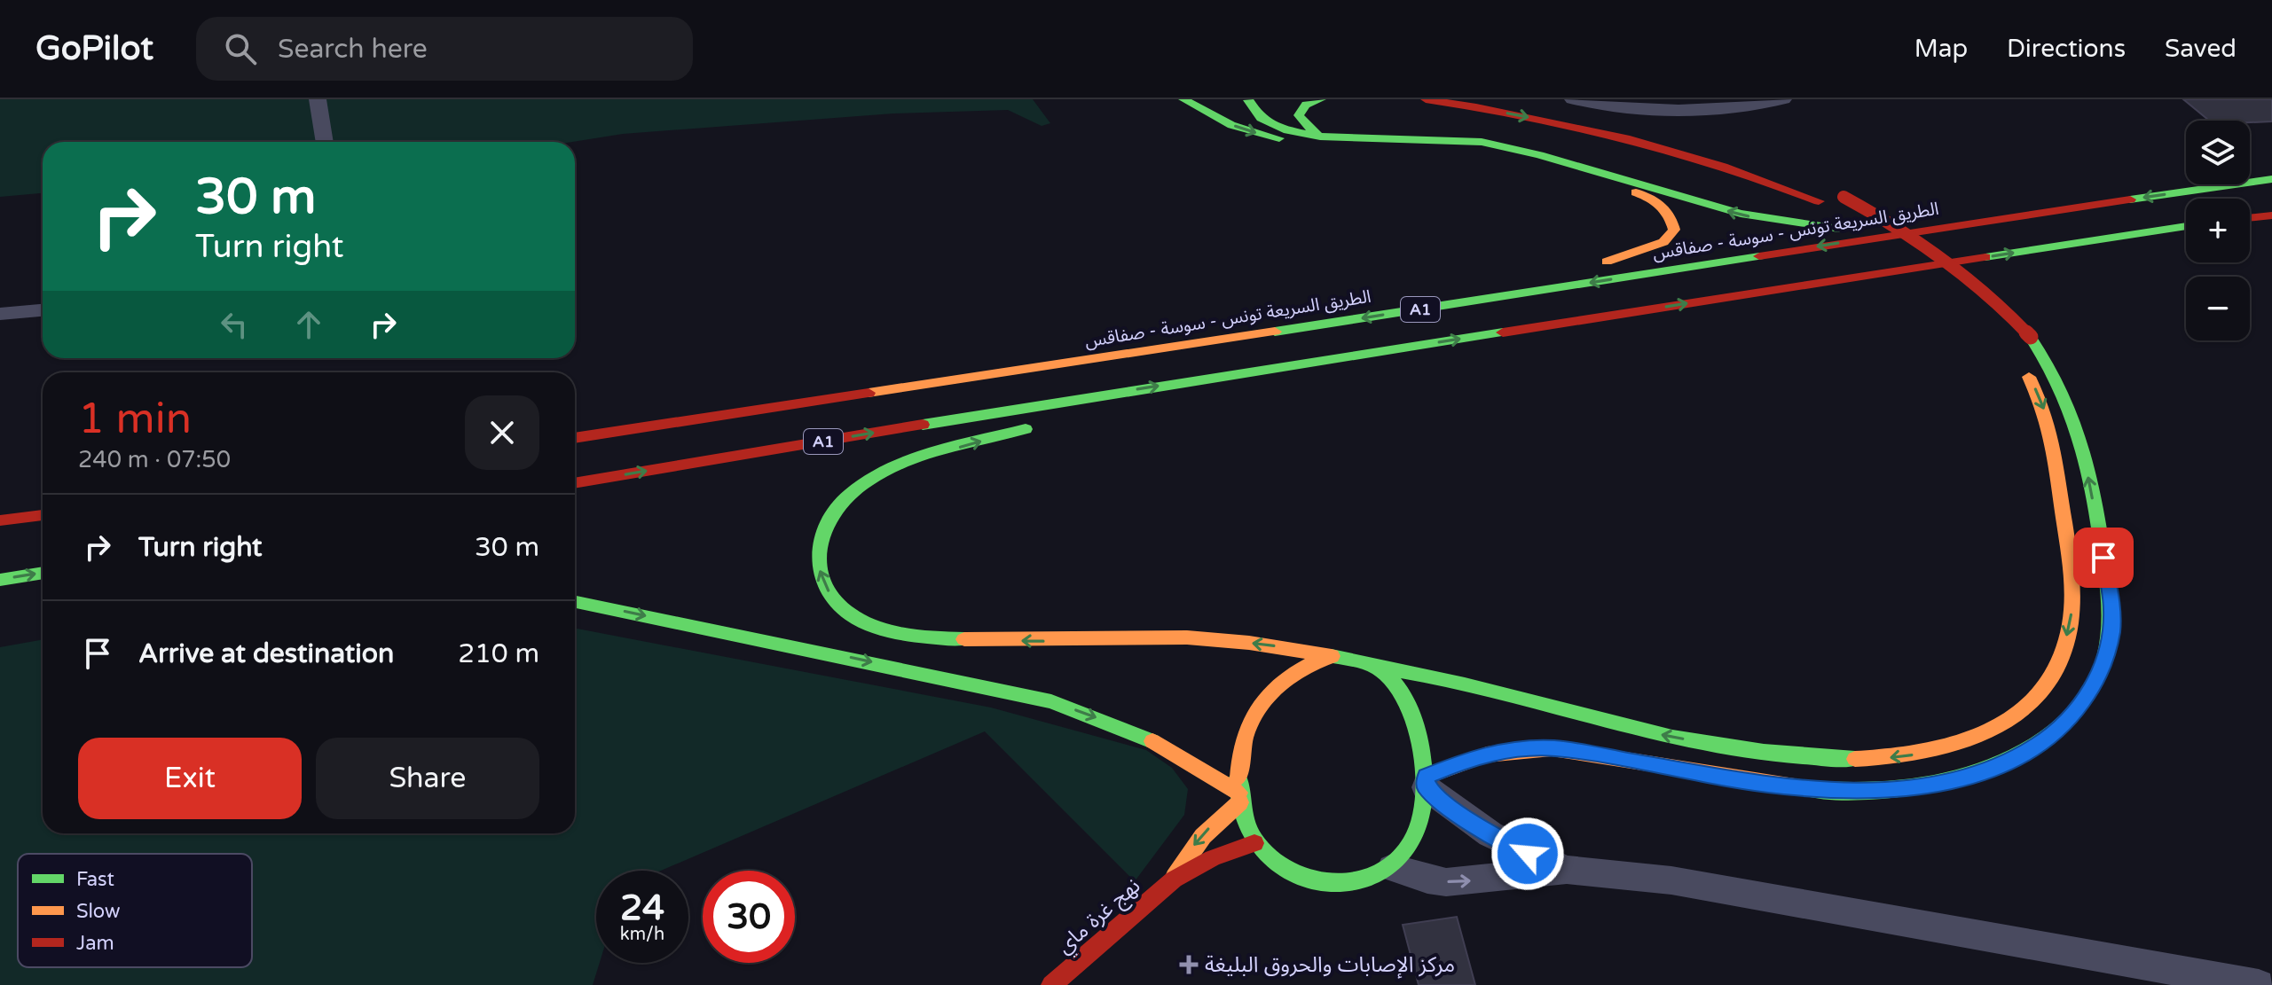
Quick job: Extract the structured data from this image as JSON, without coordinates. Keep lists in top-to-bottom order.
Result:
{
  "streets": {
    "main road": ["الطريق السريعة تونس - سوسة - صفاقس", "A1", "نهج غرة ماي"]
  },
  "places": {
    "health": ["مركز الإصابات والحروق البليغة"]
  },
  "legend": ["Fast", "Slow", "Jam"],
  "page": {
    "header": "GoPilot",
    "search": "Search here",
    "nav": ["Map", "Directions", "Saved"],
    "map_buttons": ["+", "−"],
    "turn": ["30 m", "Turn right"],
    "heading": ["1 min", "240 m · 07:50"],
    "list": [
      {
        "name": "Turn right",
        "value": "30 m"
      },
      {
        "name": "Arrive at destination",
        "value": "210 m"
      }
    ],
    "buttons": ["Exit", "Share"],
    "speed": "24 km/h",
    "limit": "30"
  }
}
